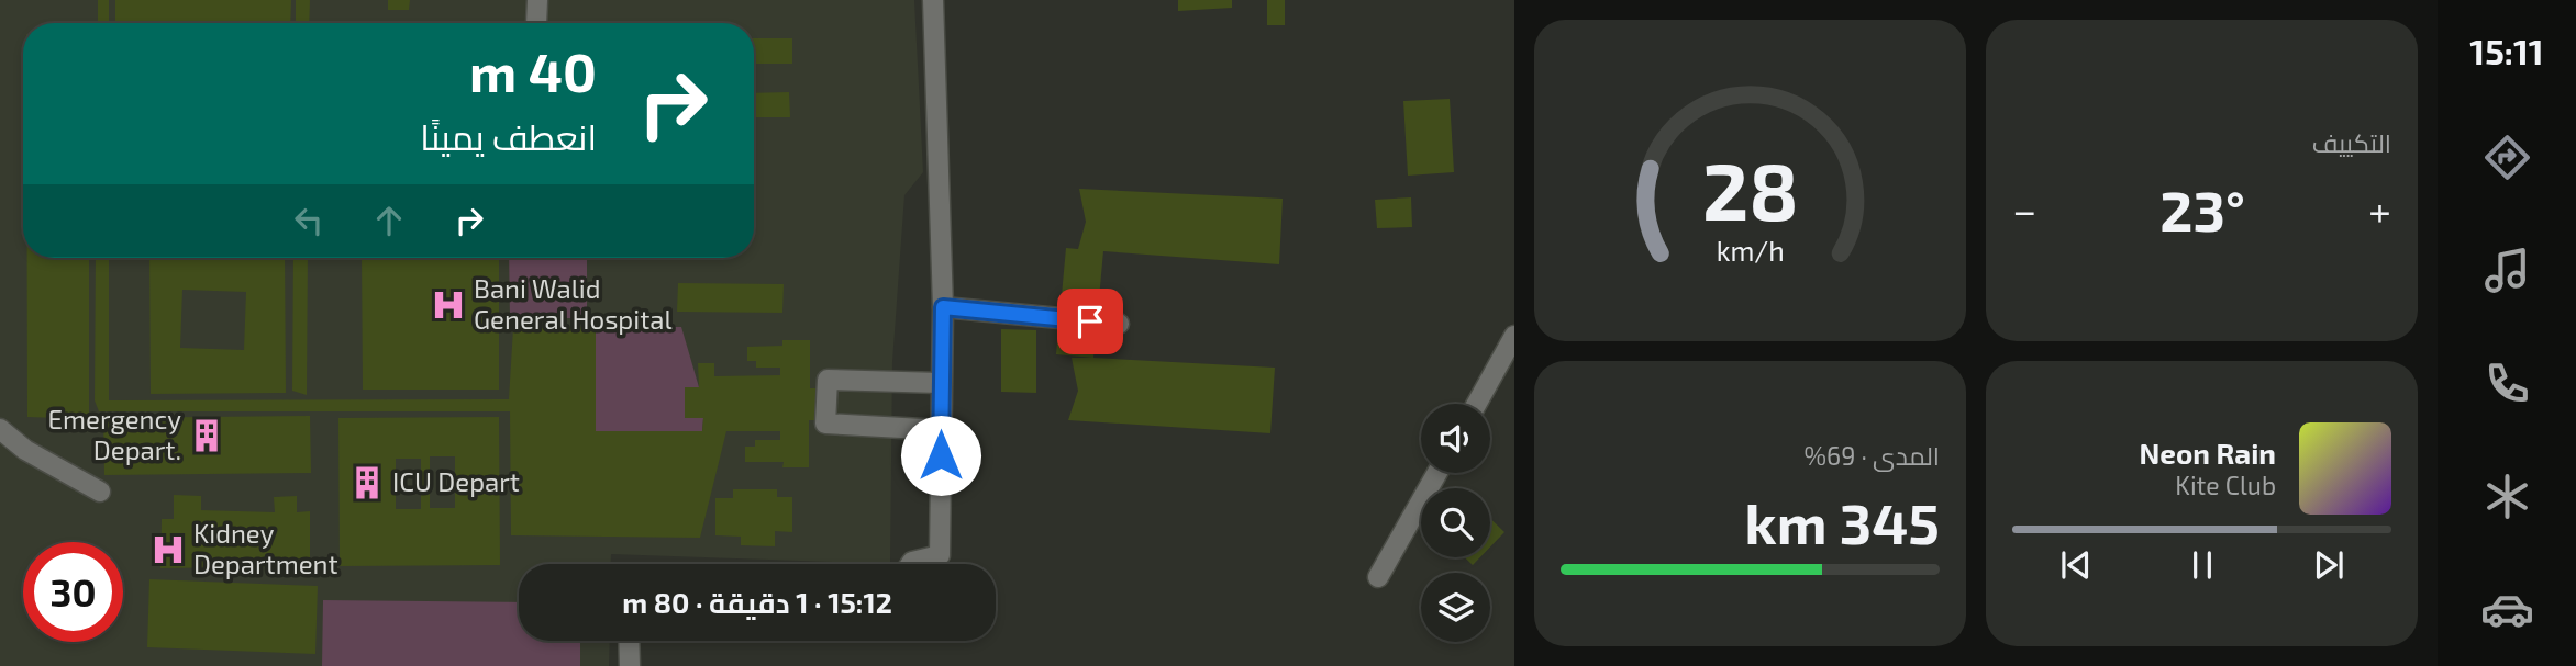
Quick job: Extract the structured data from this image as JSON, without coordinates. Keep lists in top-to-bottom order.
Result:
{
  "places": {
    "hospital": ["Bani Walid General Hospital", "Kidney Department"],
    "building": ["Emergency Depart.", "ICU Depart"]
  },
  "page": {
    "tabs": "15:11",
    "tile": [
      "التكييف",
      ["المدى · 69%", "345 km"]
    ],
    "turn": ["40 m", "انعطف يمينًا"],
    "heat": ["−", "23°", "+"],
    "song": ["Neon Rain", "Kite Club"],
    "limit": "30",
    "trip": "15:12 · 1 دقيقة · 80 m",
    "gauge": ["28", "km/h"]
  }
}
